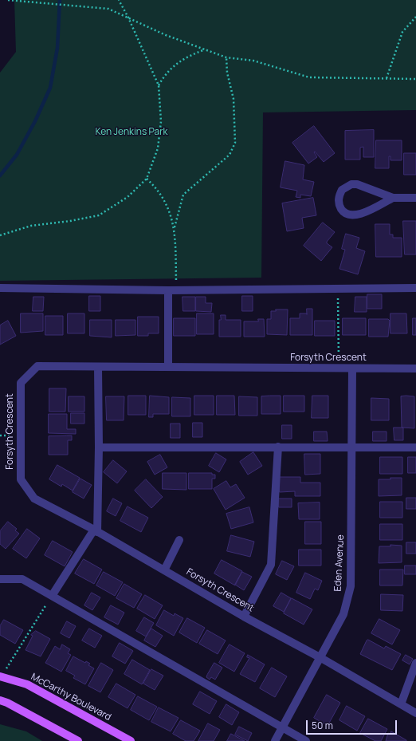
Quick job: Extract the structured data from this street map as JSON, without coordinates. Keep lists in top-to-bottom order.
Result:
{
  "streets": {
    "main road": ["McCarthy Boulevard"],
    "street": ["Forsyth Crescent", "Eden Avenue"]
  },
  "crossings": [
    ["Forsyth Crescent", "Eden Avenue"]
  ],
  "parks": ["Ken Jenkins Park"],
  "scale_bar": "50 m"
}
